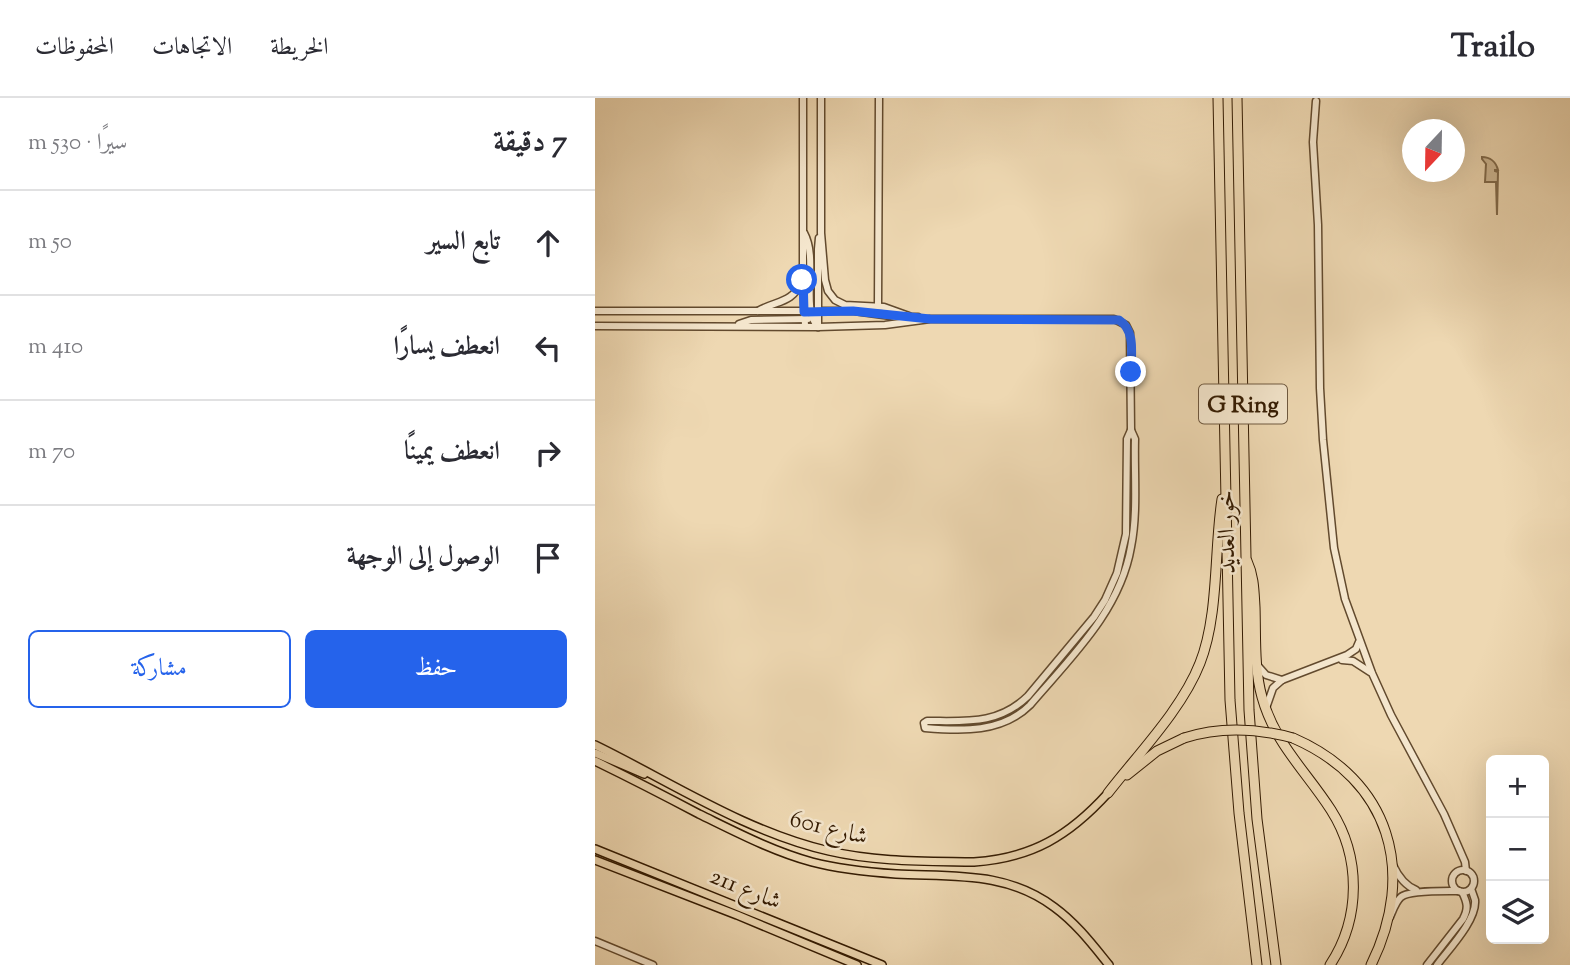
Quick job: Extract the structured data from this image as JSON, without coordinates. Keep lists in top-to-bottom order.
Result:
{
  "streets": {
    "highway": ["G Ring", "خور العديد"],
    "main road": ["شارع 601", "شارع 211"]
  },
  "north": "bottom",
  "page": {
    "header": "Trailo",
    "nav": ["الخريطة", "الاتجاهات", "المحفوظات"],
    "heading": ["7 دقيقة", "سيرًا · 530 m"],
    "list": [
      ["تابع السير", "50 m"],
      ["انعطف يسارًا", "410 m"],
      ["انعطف يمينًا", "70 m"],
      "الوصول إلى الوجهة"
    ],
    "buttons": ["حفظ", "مشاركة"],
    "map_buttons": ["+", "−"]
  }
}
